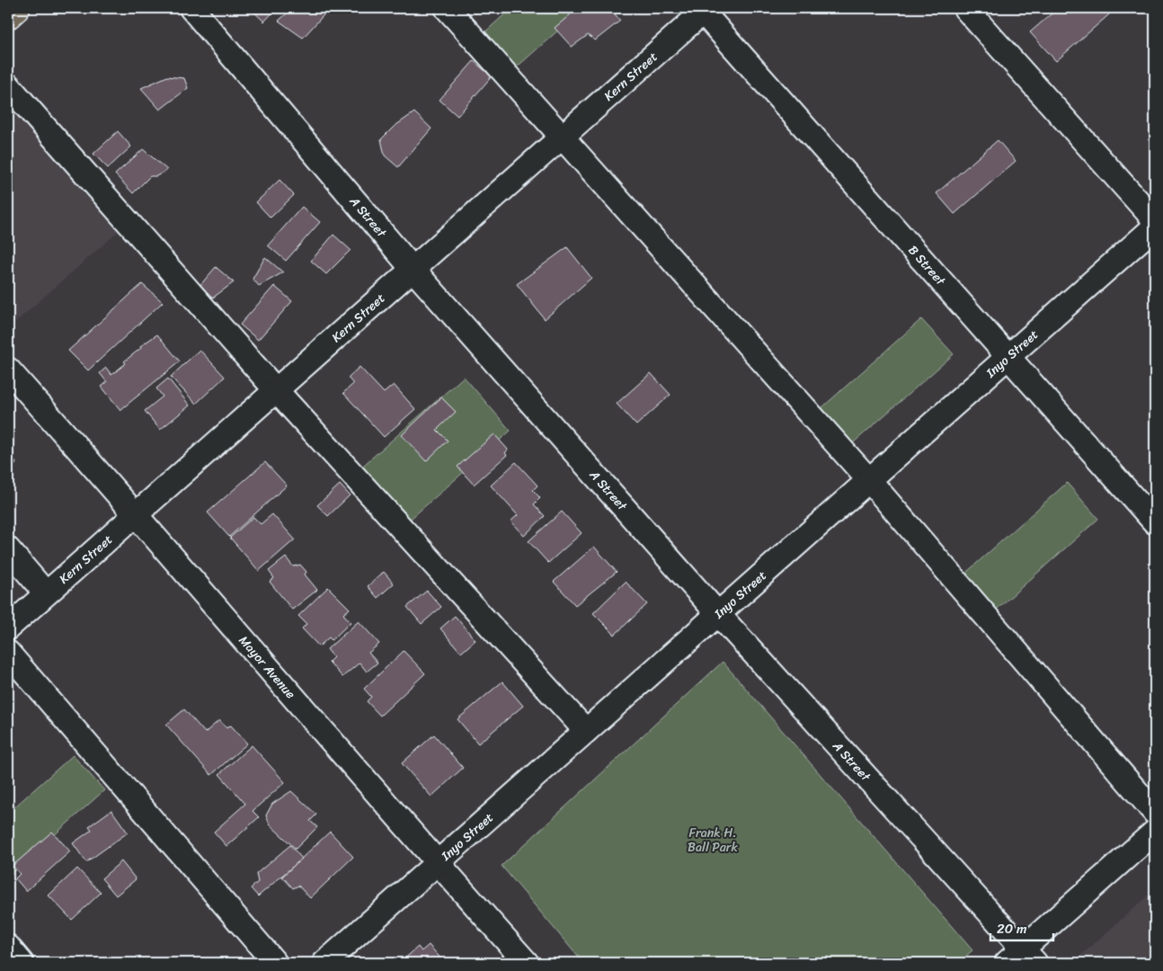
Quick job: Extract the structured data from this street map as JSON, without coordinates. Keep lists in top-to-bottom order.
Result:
{
  "streets": {
    "street": [
      "Kern Street",
      "A Street",
      "B Street",
      "Inyo Street",
      "Mayor Avenue"
    ]
  },
  "crossings": [
    ["Kern Street", "A Street"],
    ["Kern Street", "B Street"],
    ["Kern Street", "Mayor Avenue"],
    ["A Street", "Inyo Street"],
    ["B Street", "Inyo Street"],
    ["Inyo Street", "Mayor Avenue"]
  ],
  "parks": ["Frank H. Ball Park"],
  "scale_bar": "20 m"
}
